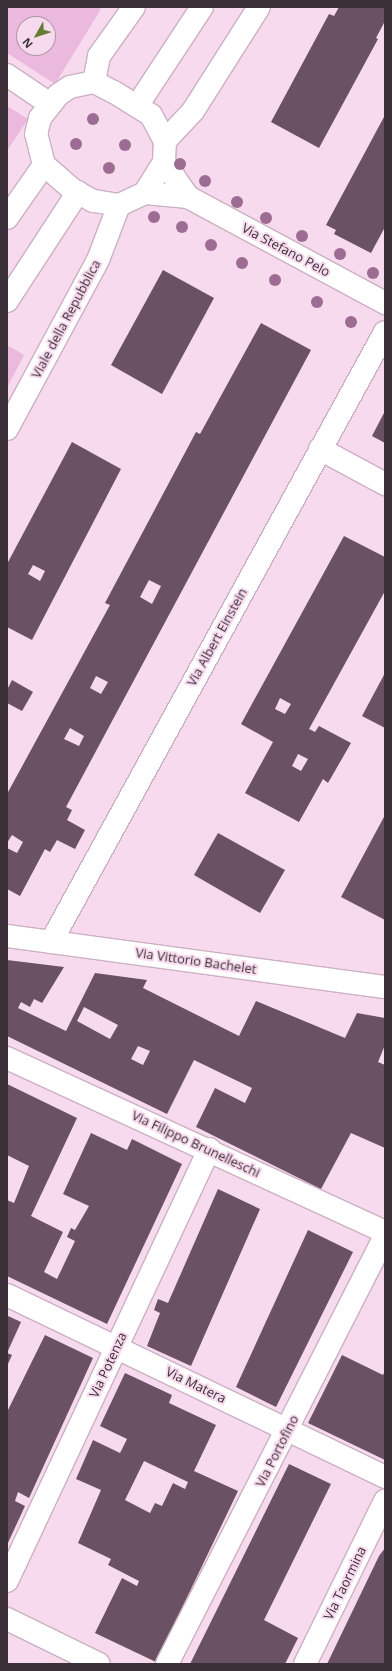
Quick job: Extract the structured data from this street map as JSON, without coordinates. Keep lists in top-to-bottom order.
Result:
{
  "streets": {
    "street": [
      "Via Stefano Pelo",
      "Viale della Repubblica",
      "Via Albert Einstein",
      "Via Vittorio Bachelet",
      "Via Filippo Brunelleschi",
      "Via Potenza",
      "Via Matera",
      "Via Portofino",
      "Via Taormina"
    ]
  },
  "crossings": [
    ["Via Stefano Pelo", "Viale della Repubblica"],
    ["Via Albert Einstein", "Via Vittorio Bachelet"],
    ["Via Filippo Brunelleschi", "Via Potenza"],
    ["Via Potenza", "Via Matera"],
    ["Via Matera", "Via Portofino"]
  ],
  "north": "bottom left"
}
